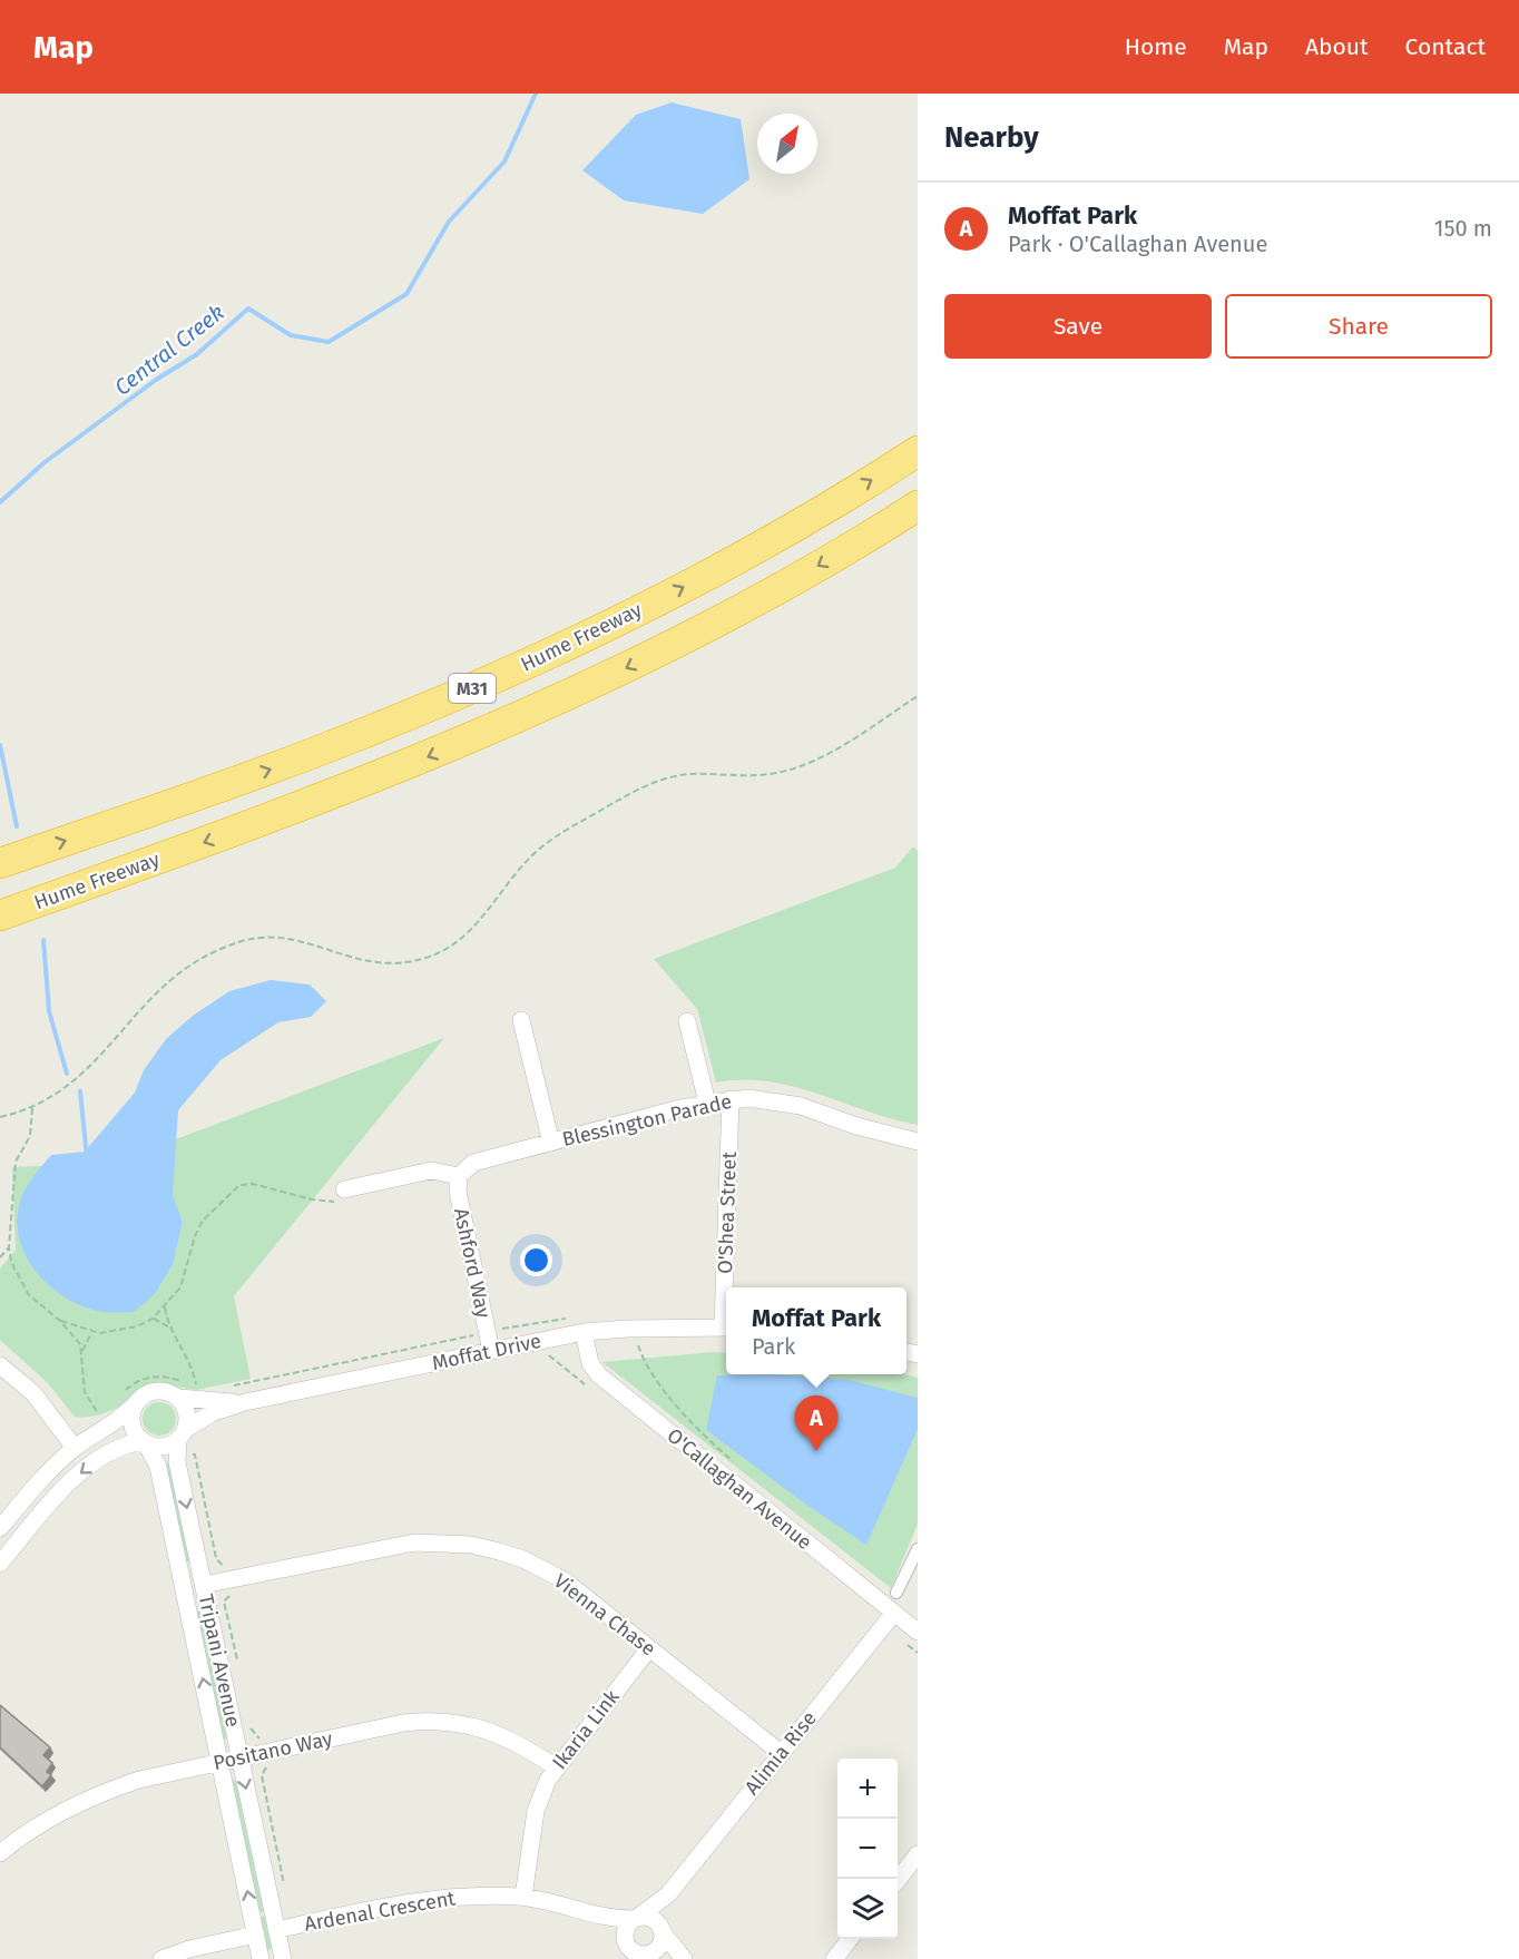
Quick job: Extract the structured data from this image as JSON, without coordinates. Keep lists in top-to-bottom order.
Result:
{
  "streets": {
    "highway": ["Hume Freeway", "M31"],
    "street": [
      "Blessington Parade",
      "O'Shea Street",
      "Ashford Way",
      "Moffat Drive",
      "O'Callaghan Avenue",
      "Vienna Chase",
      "Tripani Avenue",
      "Ikaria Link",
      "Positano Way",
      "Alimia Rise",
      "Ardenal Crescent"
    ]
  },
  "crossings": [
    ["Blessington Parade", "O'Shea Street"],
    ["Blessington Parade", "Ashford Way"],
    ["Ashford Way", "Moffat Drive"],
    ["Moffat Drive", "O'Callaghan Avenue"],
    ["Moffat Drive", "Tripani Avenue"],
    ["O'Callaghan Avenue", "Alimia Rise"],
    ["Vienna Chase", "Tripani Avenue"],
    ["Vienna Chase", "Ikaria Link"],
    ["Vienna Chase", "Alimia Rise"],
    ["Tripani Avenue", "Positano Way"],
    ["Tripani Avenue", "Ardenal Crescent"],
    ["Ikaria Link", "Positano Way"],
    ["Ikaria Link", "Ardenal Crescent"],
    ["Alimia Rise", "Ardenal Crescent"]
  ],
  "water": ["Central Creek"],
  "north": "top right",
  "page": {
    "header": "Map",
    "nav": [
      "Home",
      "Map",
      "About",
      "Contact"
    ],
    "heading": "Nearby",
    "list": [
      {
        "mark": "A",
        "name": "Moffat Park",
        "note": "Park · O'Callaghan Avenue",
        "value": "150 m"
      }
    ],
    "buttons": ["Save", "Share"],
    "popup": ["Moffat Park", "Park"],
    "pins": "A",
    "map_buttons": ["+", "−"]
  }
}
